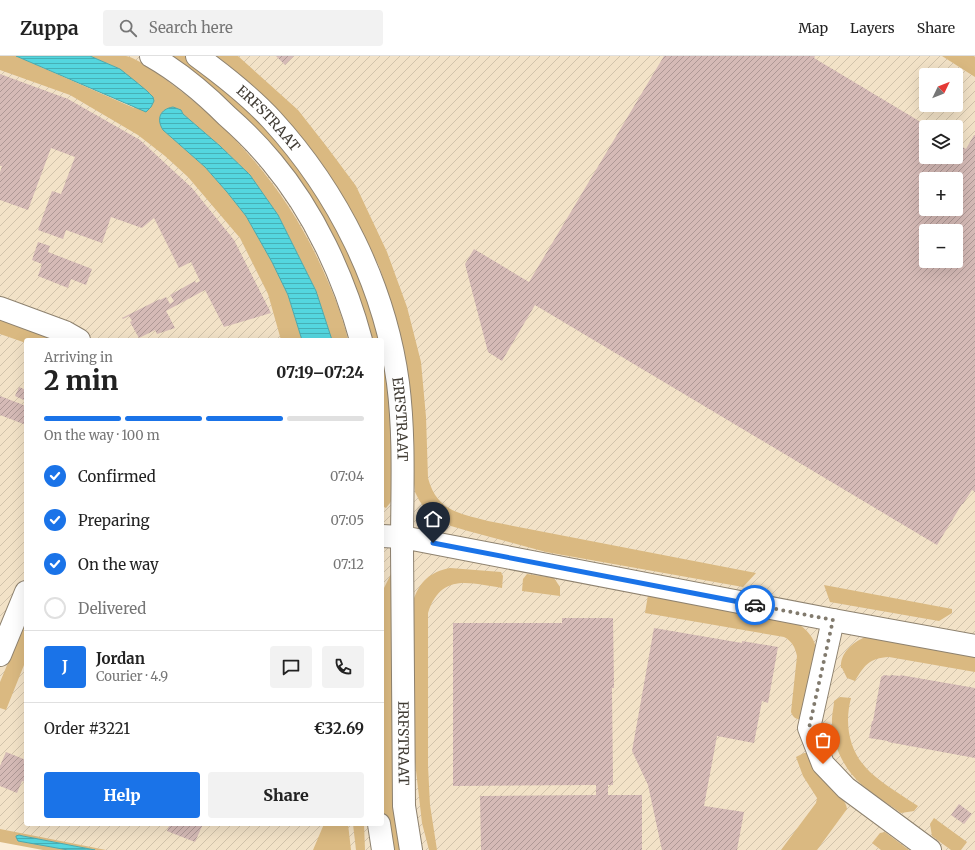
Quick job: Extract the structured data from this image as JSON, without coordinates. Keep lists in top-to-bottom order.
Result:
{
  "streets": {
    "street": ["ERFSTRAAT"]
  },
  "north": "top right",
  "page": {
    "header": "Zuppa",
    "search": "Search here",
    "nav": ["Map", "Layers", "Share"],
    "map_buttons": ["+", "−"],
    "heading": ["2 min", "Arriving in", "07:19–07:24"],
    "panel": [
      "Jordan",
      "Courier · 4.9",
      "Order #3221",
      "€32.69"
    ],
    "bar": "On the way · 100 m",
    "list": [
      ["Confirmed", "07:04"],
      ["Preparing", "07:05"],
      ["On the way", "07:12"],
      "Delivered"
    ],
    "round": "J",
    "buttons": ["Help", "Share"]
  }
}
